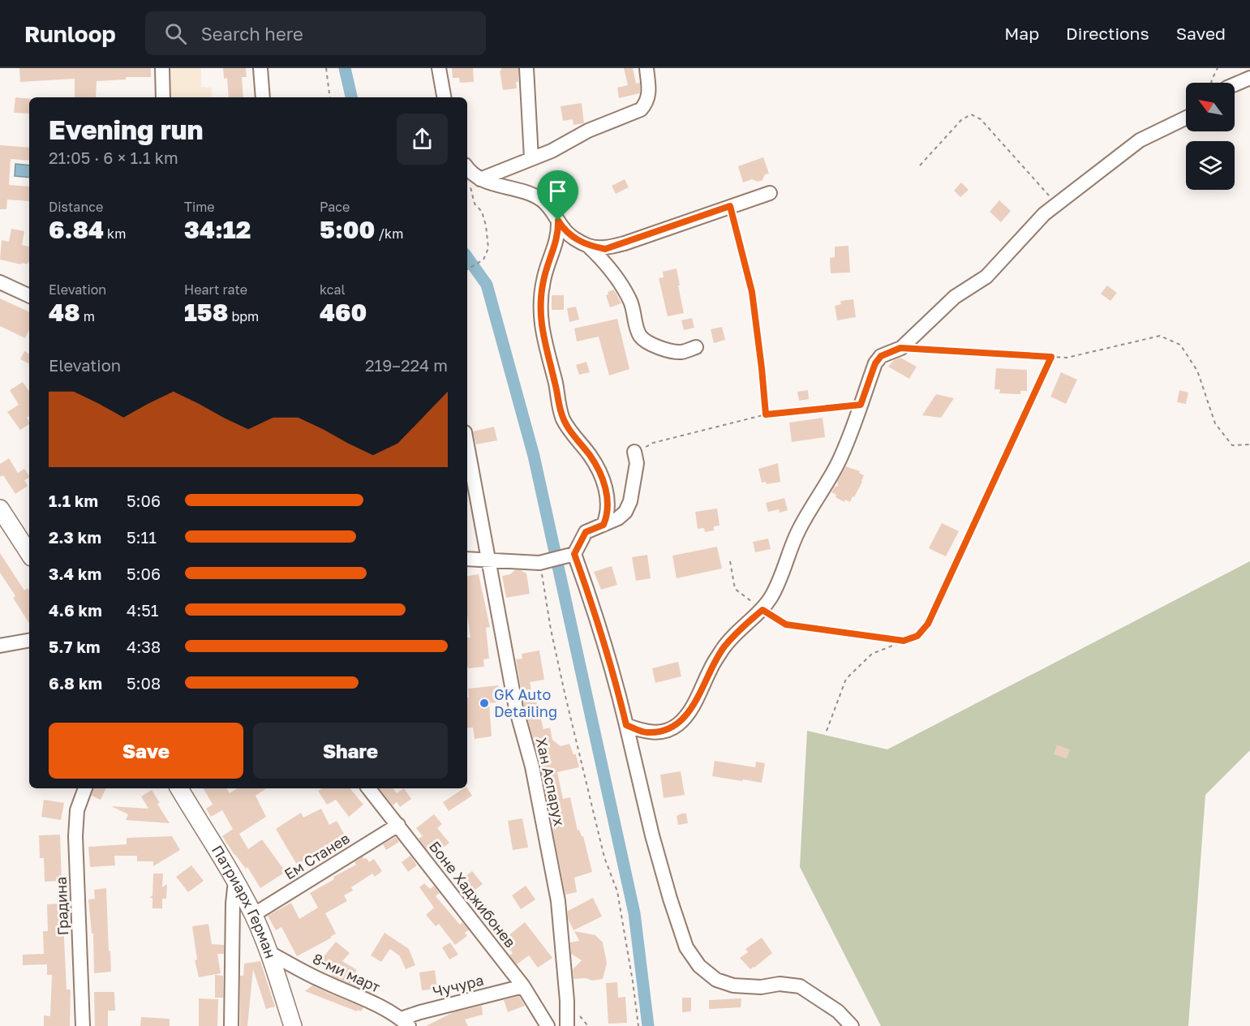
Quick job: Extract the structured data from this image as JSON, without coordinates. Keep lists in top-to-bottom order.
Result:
{
  "streets": {
    "street": [
      "Хан Аспарух",
      "Ем Станев",
      "Боне Хаджибонев",
      "Патриарх Герман",
      "Градина",
      "8-ми март",
      "Чучура"
    ]
  },
  "crossings": [
    ["Ем Станев", "Боне Хаджибонев"],
    ["Ем Станев", "Патриарх Герман"],
    ["Боне Хаджибонев", "Чучура"],
    ["Патриарх Герман", "8-ми март"],
    ["8-ми март", "Чучура"]
  ],
  "places": ["GK Auto Detailing"],
  "north": "top left",
  "page": {
    "header": "Runloop",
    "search": "Search here",
    "nav": ["Map", "Directions", "Saved"],
    "heading": ["Evening run", "21:05 · 6 × 1.1 km"],
    "stats": [
      ["Distance", "6.84 km"],
      ["Time", "34:12"],
      ["Pace", "5:00 /km"],
      ["Elevation", "48 m"],
      ["Heart rate", "158 bpm"],
      ["kcal", "460"]
    ],
    "chart": ["Elevation", "219–224 m"],
    "list": [
      {
        "name": "1.1 km",
        "note": "5:06"
      },
      {
        "name": "2.3 km",
        "note": "5:11"
      },
      {
        "name": "3.4 km",
        "note": "5:06"
      },
      {
        "name": "4.6 km",
        "note": "4:51"
      },
      {
        "name": "5.7 km",
        "note": "4:38"
      },
      {
        "name": "6.8 km",
        "note": "5:08"
      }
    ],
    "buttons": ["Save", "Share"]
  }
}
